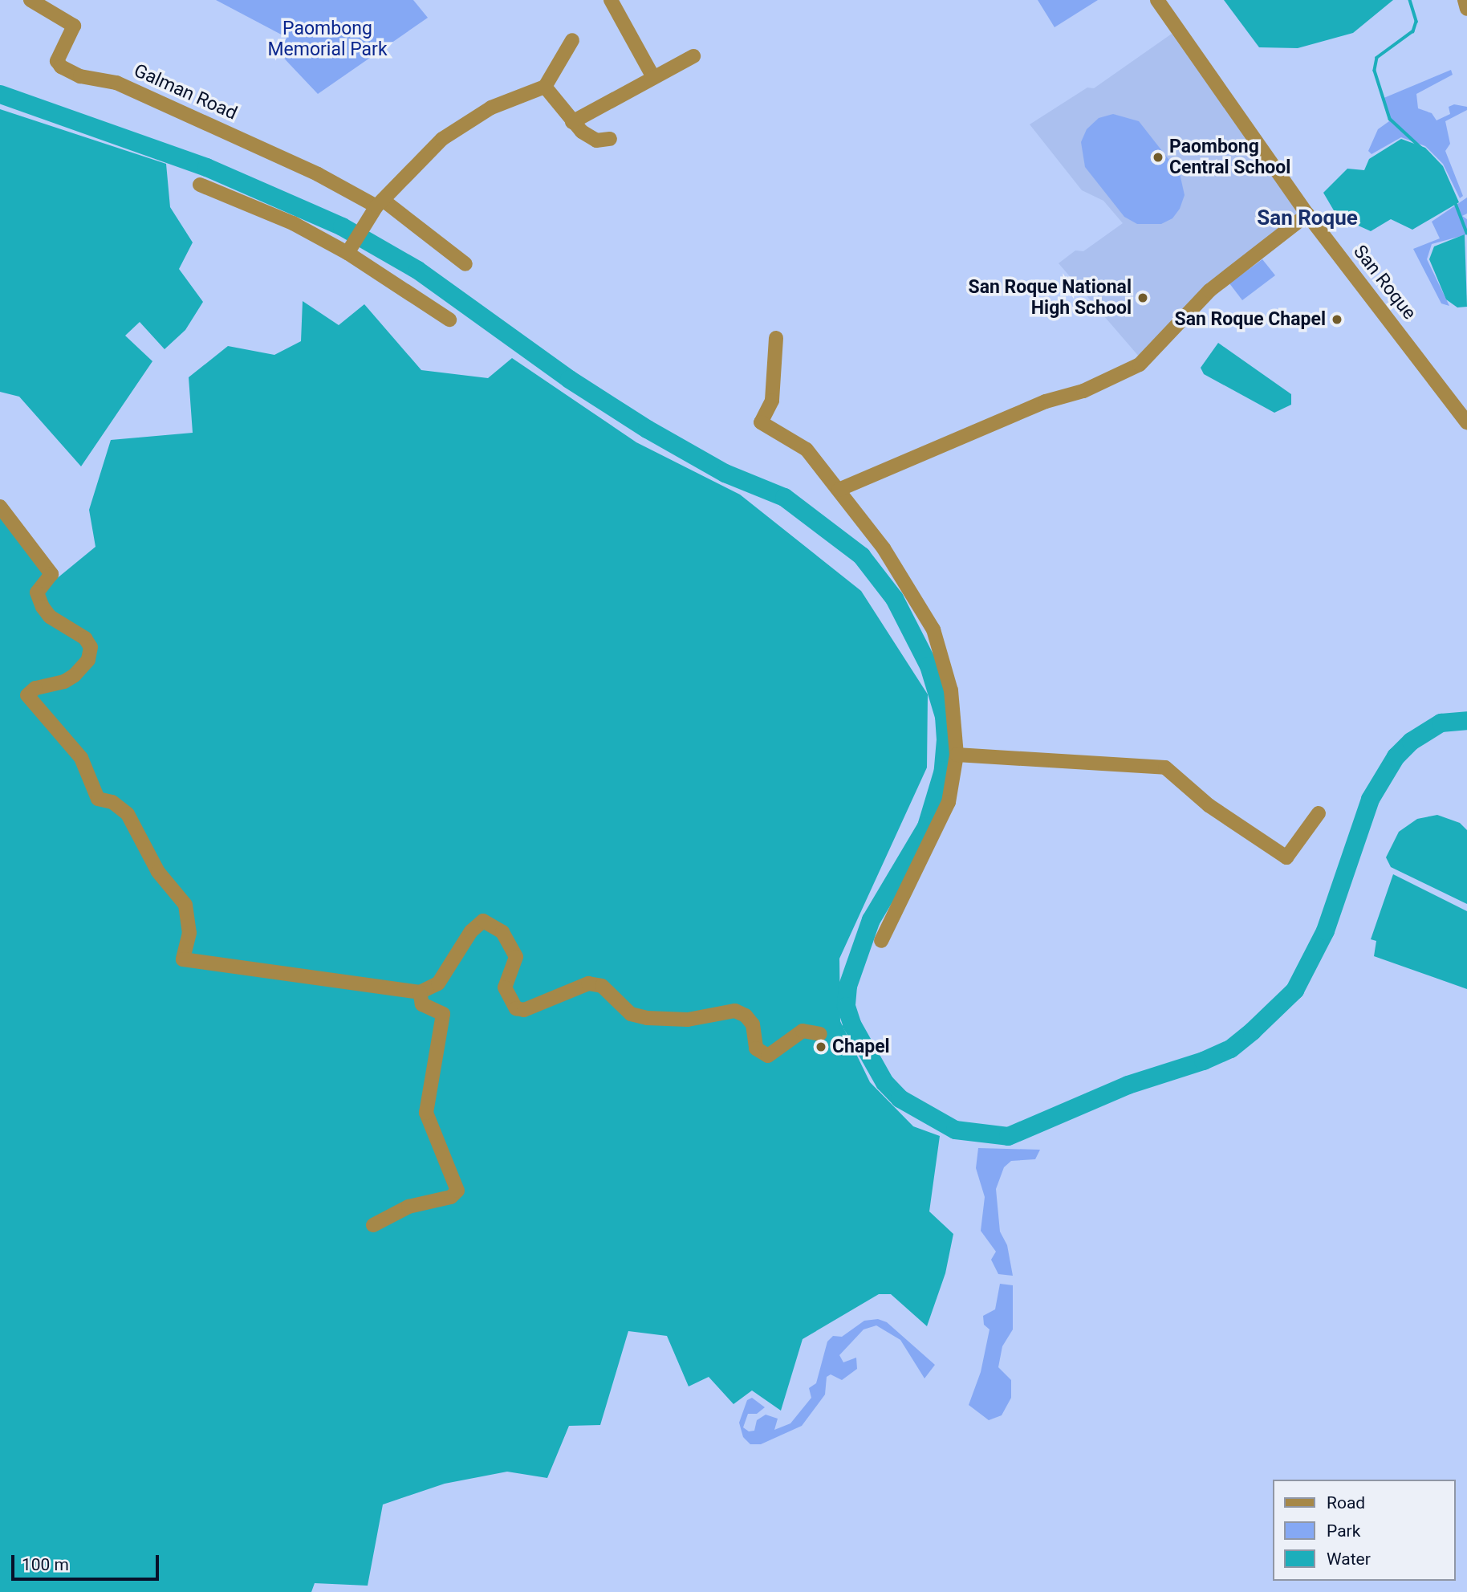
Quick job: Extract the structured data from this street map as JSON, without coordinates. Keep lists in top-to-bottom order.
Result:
{
  "streets": {
    "street": ["Galman Road", "San Roque"]
  },
  "districts": ["San Roque"],
  "parks": ["Paombong Memorial Park"],
  "places": [
    "Paombong Central School",
    "San Roque National High School",
    "San Roque Chapel",
    "Chapel"
  ],
  "legend": ["Road", "Park", "Water"],
  "scale_bar": "100 m"
}
